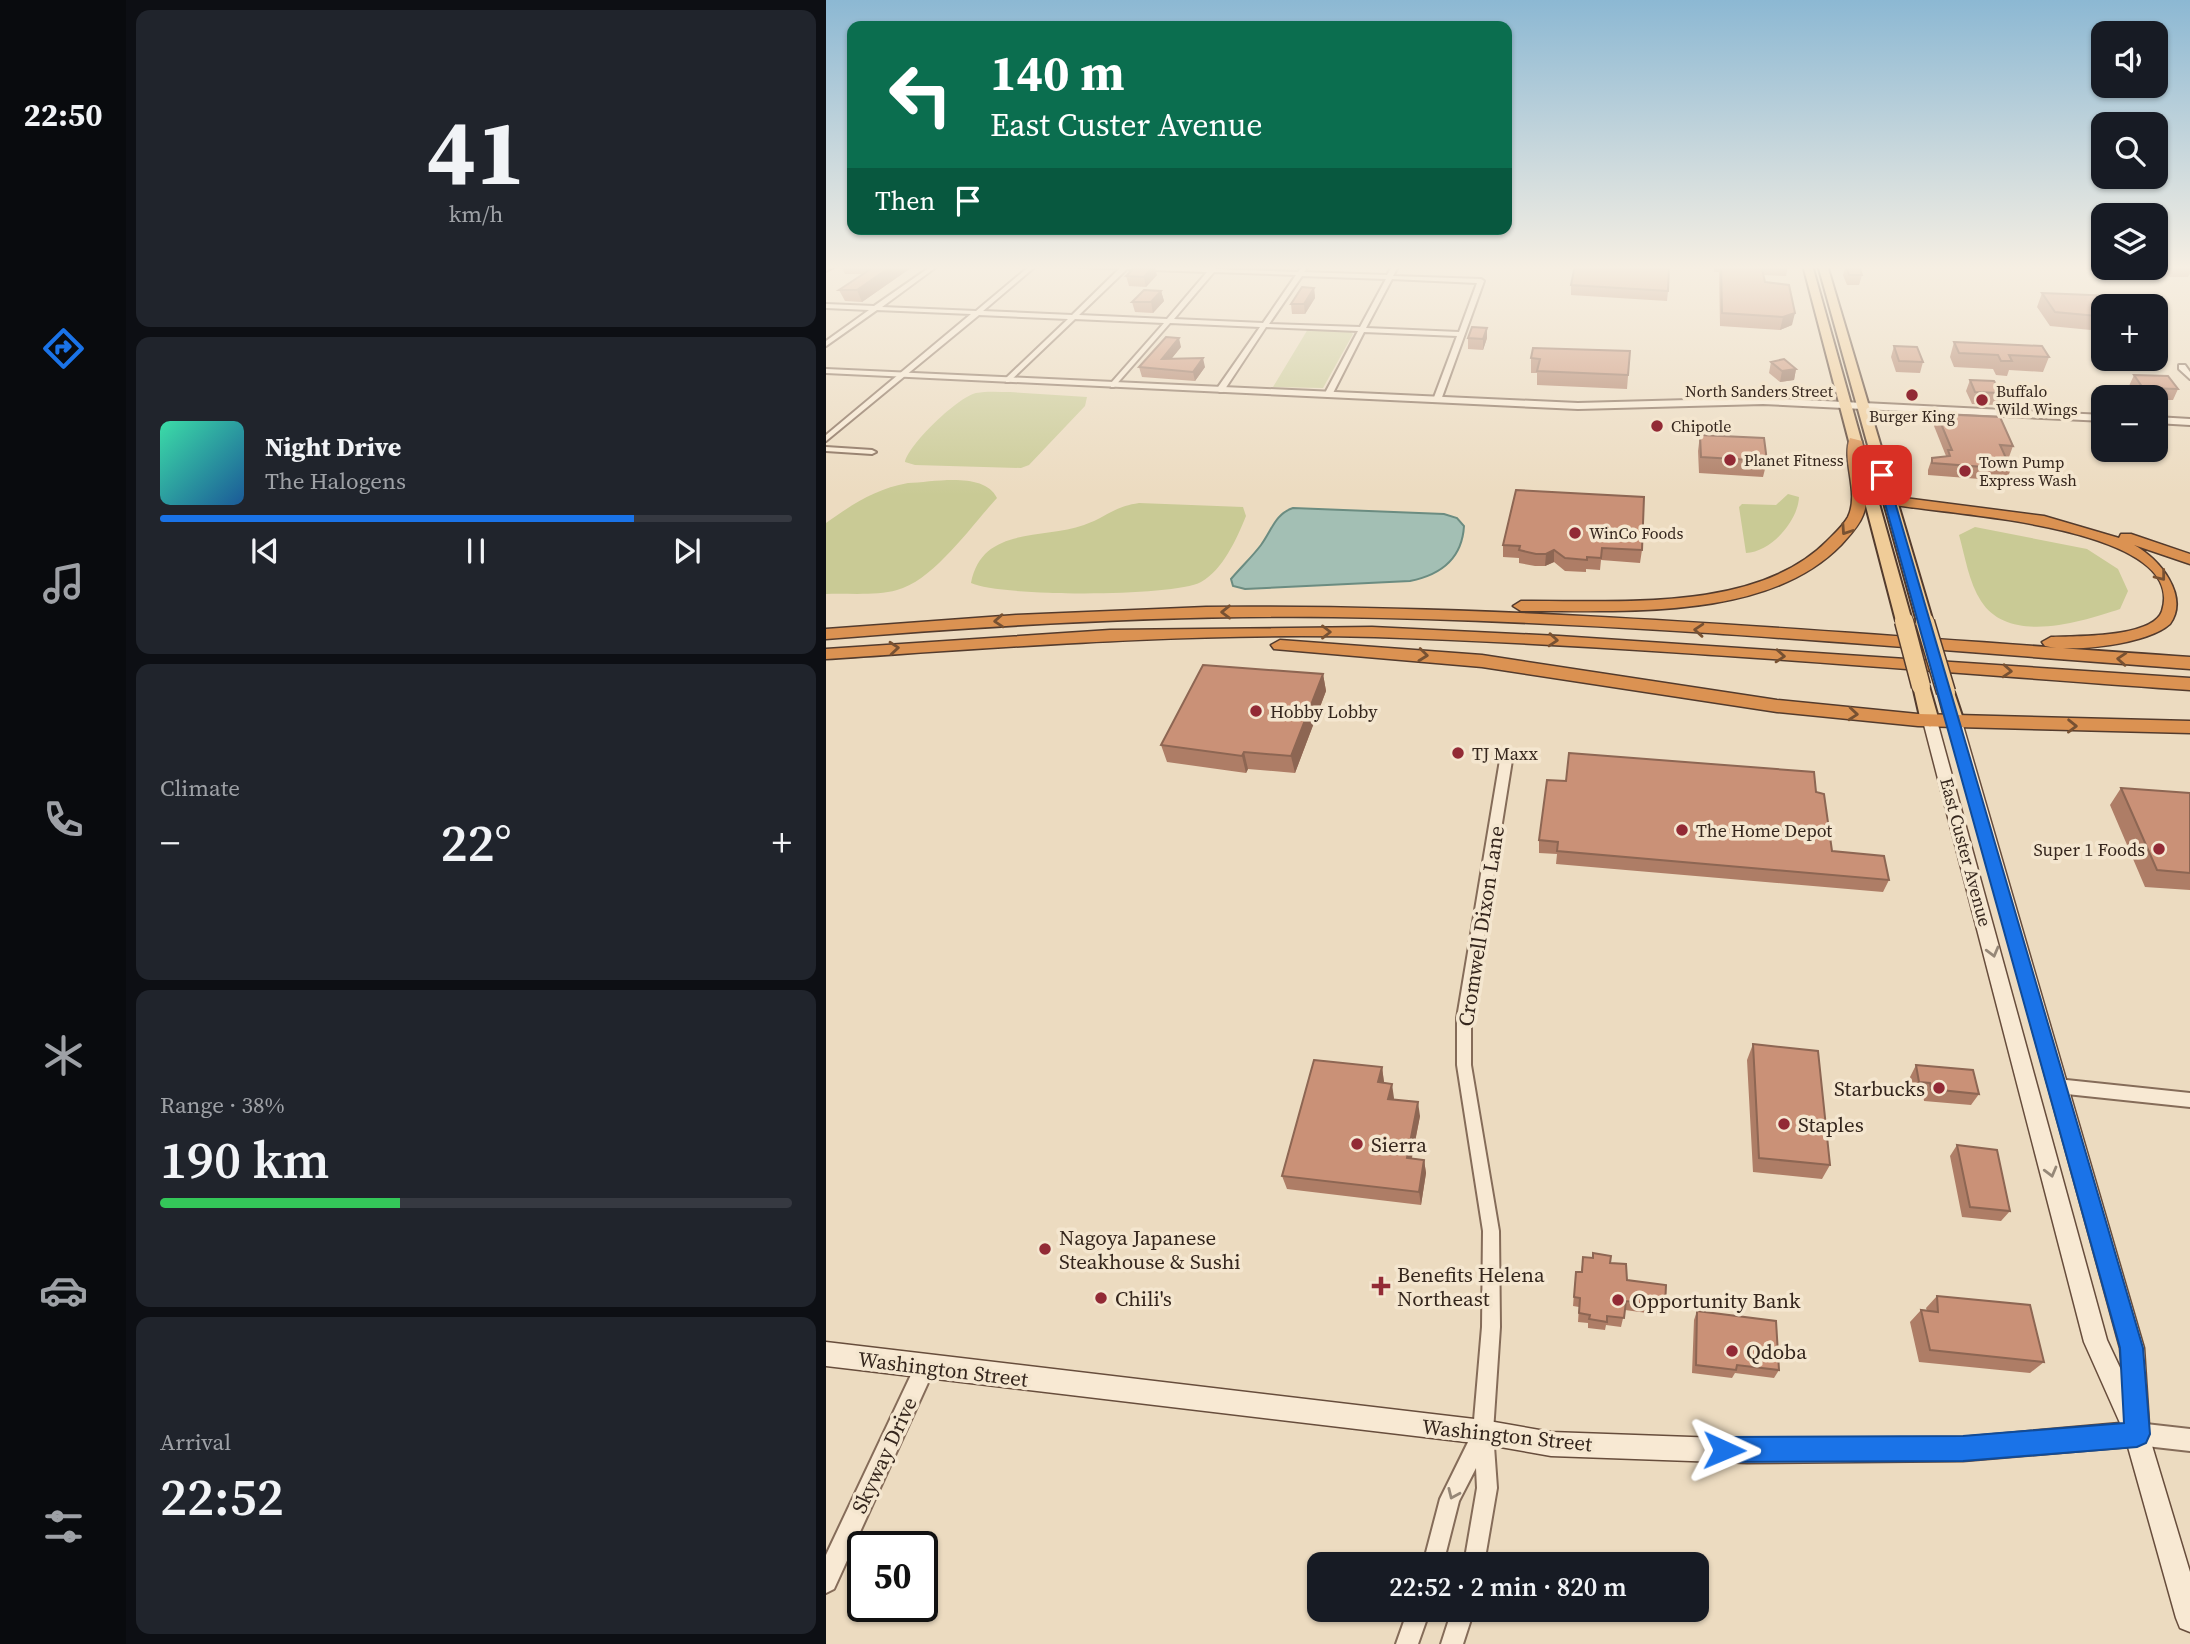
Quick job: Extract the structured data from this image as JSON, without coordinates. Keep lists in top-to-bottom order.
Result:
{
  "streets": {
    "main road": ["East Custer Avenue", "Washington Street"],
    "street": ["North Sanders Street", "Cromwell Dixon Lane", "Skyway Drive"]
  },
  "crossings": [
    ["North Sanders Street", "East Custer Avenue"],
    ["East Custer Avenue", "Washington Street"],
    ["Cromwell Dixon Lane", "Washington Street"],
    ["Washington Street", "Skyway Drive"]
  ],
  "places": {
    "other": [
      "Burger King",
      "Buffalo Wild Wings",
      "Chipotle",
      "Planet Fitness",
      "Town Pump Express Wash",
      "WinCo Foods",
      "Hobby Lobby",
      "TJ Maxx",
      "The Home Depot",
      "Super 1 Foods",
      "Starbucks",
      "Staples",
      "Sierra",
      "Nagoya Japanese Steakhouse & Sushi",
      "Chili's",
      "Opportunity Bank",
      "Qdoba"
    ],
    "health": ["Benefits Helena Northeast"]
  },
  "page": {
    "tabs": "22:50",
    "tile": [
      ["41", "km/h"],
      "Climate",
      ["Range · 38%", "190 km"],
      ["Arrival", "22:52"]
    ],
    "map_buttons": ["+", "−"],
    "turn": ["140 m", "East Custer Avenue"],
    "then": "Then",
    "song": ["Night Drive", "The Halogens"],
    "heat": ["−", "22°", "+"],
    "limit": "50",
    "trip": "22:52 · 2 min · 820 m"
  }
}
